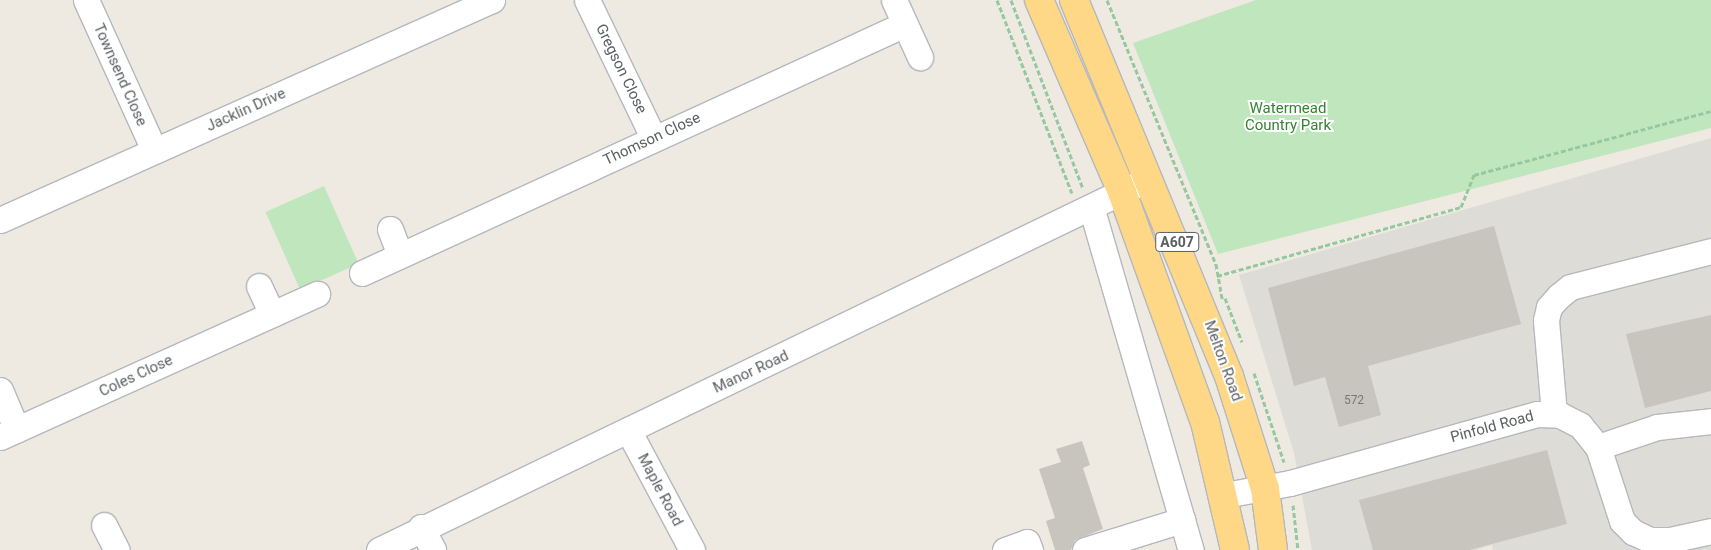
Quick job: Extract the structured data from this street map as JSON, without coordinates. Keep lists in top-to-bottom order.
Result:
{
  "streets": {
    "highway": ["A607", "Melton Road"],
    "street": [
      "Gregson Close",
      "Townsend Close",
      "Jacklin Drive",
      "Thomson Close",
      "Manor Road",
      "Coles Close",
      "Pinfold Road",
      "Maple Road"
    ]
  },
  "crossings": [
    ["Gregson Close", "Thomson Close"],
    ["Townsend Close", "Jacklin Drive"],
    ["A607", "Manor Road"],
    ["A607", "Pinfold Road"],
    ["Melton Road", "Pinfold Road"],
    ["Manor Road", "Maple Road"]
  ],
  "parks": ["Watermead Country Park"],
  "house_numbers": ["572"]
}
